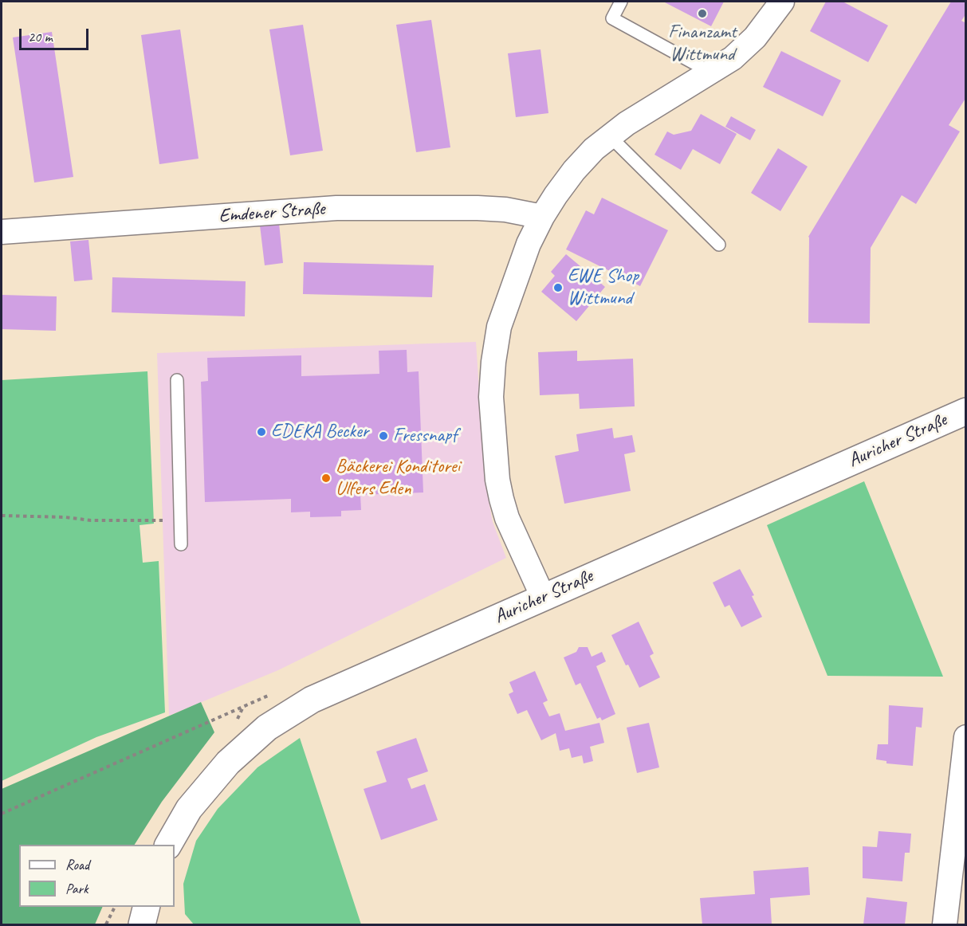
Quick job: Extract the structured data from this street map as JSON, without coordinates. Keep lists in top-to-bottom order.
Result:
{
  "streets": {
    "street": ["Emdener Straße", "Auricher Straße"]
  },
  "places": [
    "Finanzamt Wittmund",
    "EWE Shop Wittmund",
    "EDEKA Becker",
    "Fressnapf",
    "Bäckerei Konditorei Ulfers Eden"
  ],
  "legend": ["Road", "Park"],
  "scale_bar": "20 m"
}
